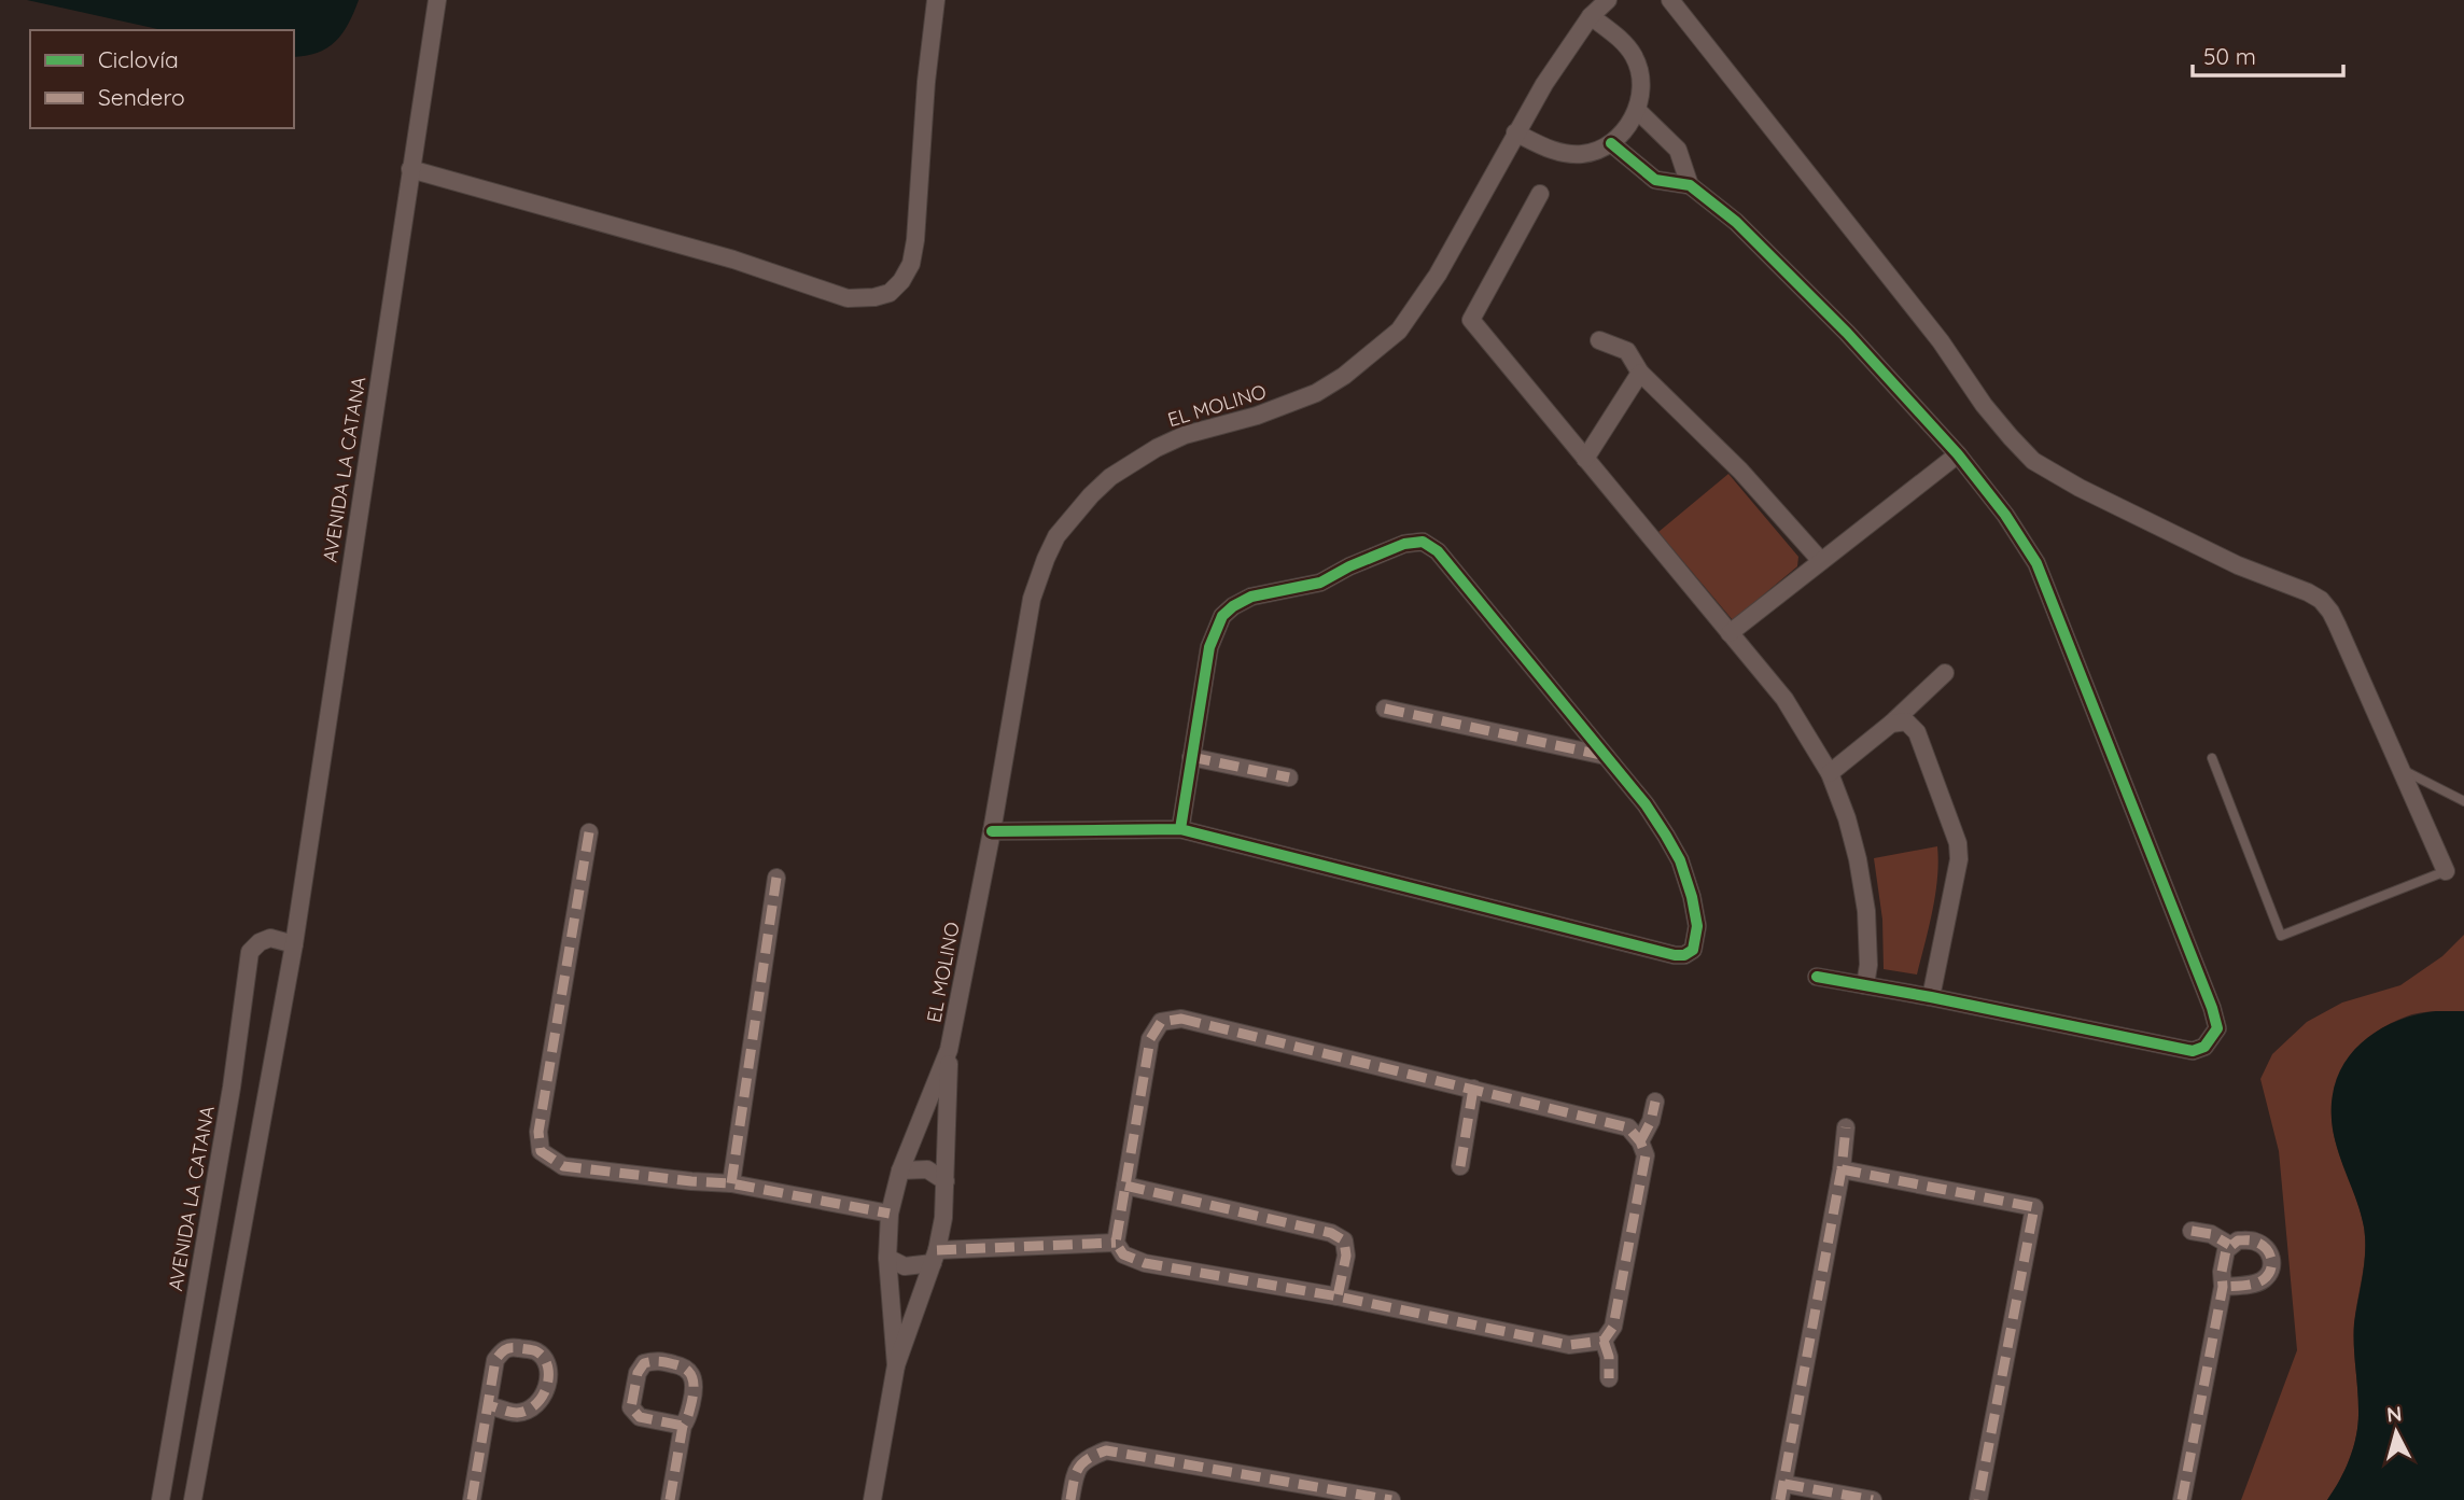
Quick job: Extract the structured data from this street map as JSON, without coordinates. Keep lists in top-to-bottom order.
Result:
{
  "streets": {
    "street": ["EL MOLINO", "AVENIDA LA CATANA"]
  },
  "legend": ["Ciclovía", "Sendero"],
  "scale_bar": "50 m",
  "north": "top"
}
